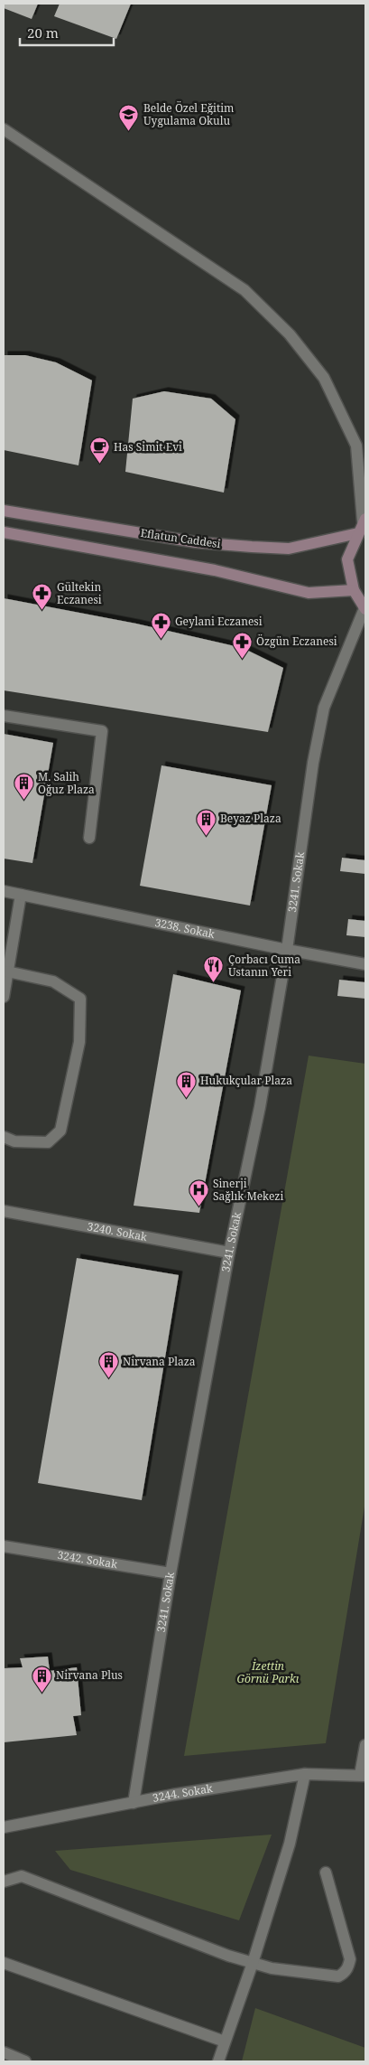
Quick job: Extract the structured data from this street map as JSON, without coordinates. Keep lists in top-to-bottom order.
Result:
{
  "streets": {
    "street": [
      "Eflatun Caddesi",
      "3241. Sokak",
      "3238. Sokak",
      "3240. Sokak",
      "3242. Sokak",
      "3244. Sokak"
    ]
  },
  "crossings": [
    ["3241. Sokak", "3238. Sokak"],
    ["3241. Sokak", "3240. Sokak"],
    ["3241. Sokak", "3242. Sokak"],
    ["3241. Sokak", "3244. Sokak"]
  ],
  "parks": ["İzettin Görnü Parkı"],
  "places": {
    "school or university": ["Belde Özel Eğitim Uygulama Okulu"],
    "cafe": ["Has Simit Evi"],
    "pharmacy": ["Gültekin Eczanesi", "Geylani Eczanesi", "Özgün Eczanesi"],
    "building": [
      "M. Salih Oğuz Plaza",
      "Beyaz Plaza",
      "Hukukçular Plaza",
      "Nirvana Plaza",
      "Nirvana Plus"
    ],
    "restaurant": ["Çorbacı Cuma Ustanın Yeri"],
    "hospital": ["Sinerji Sağlık Mekezi"]
  },
  "scale_bar": "20 m"
}
